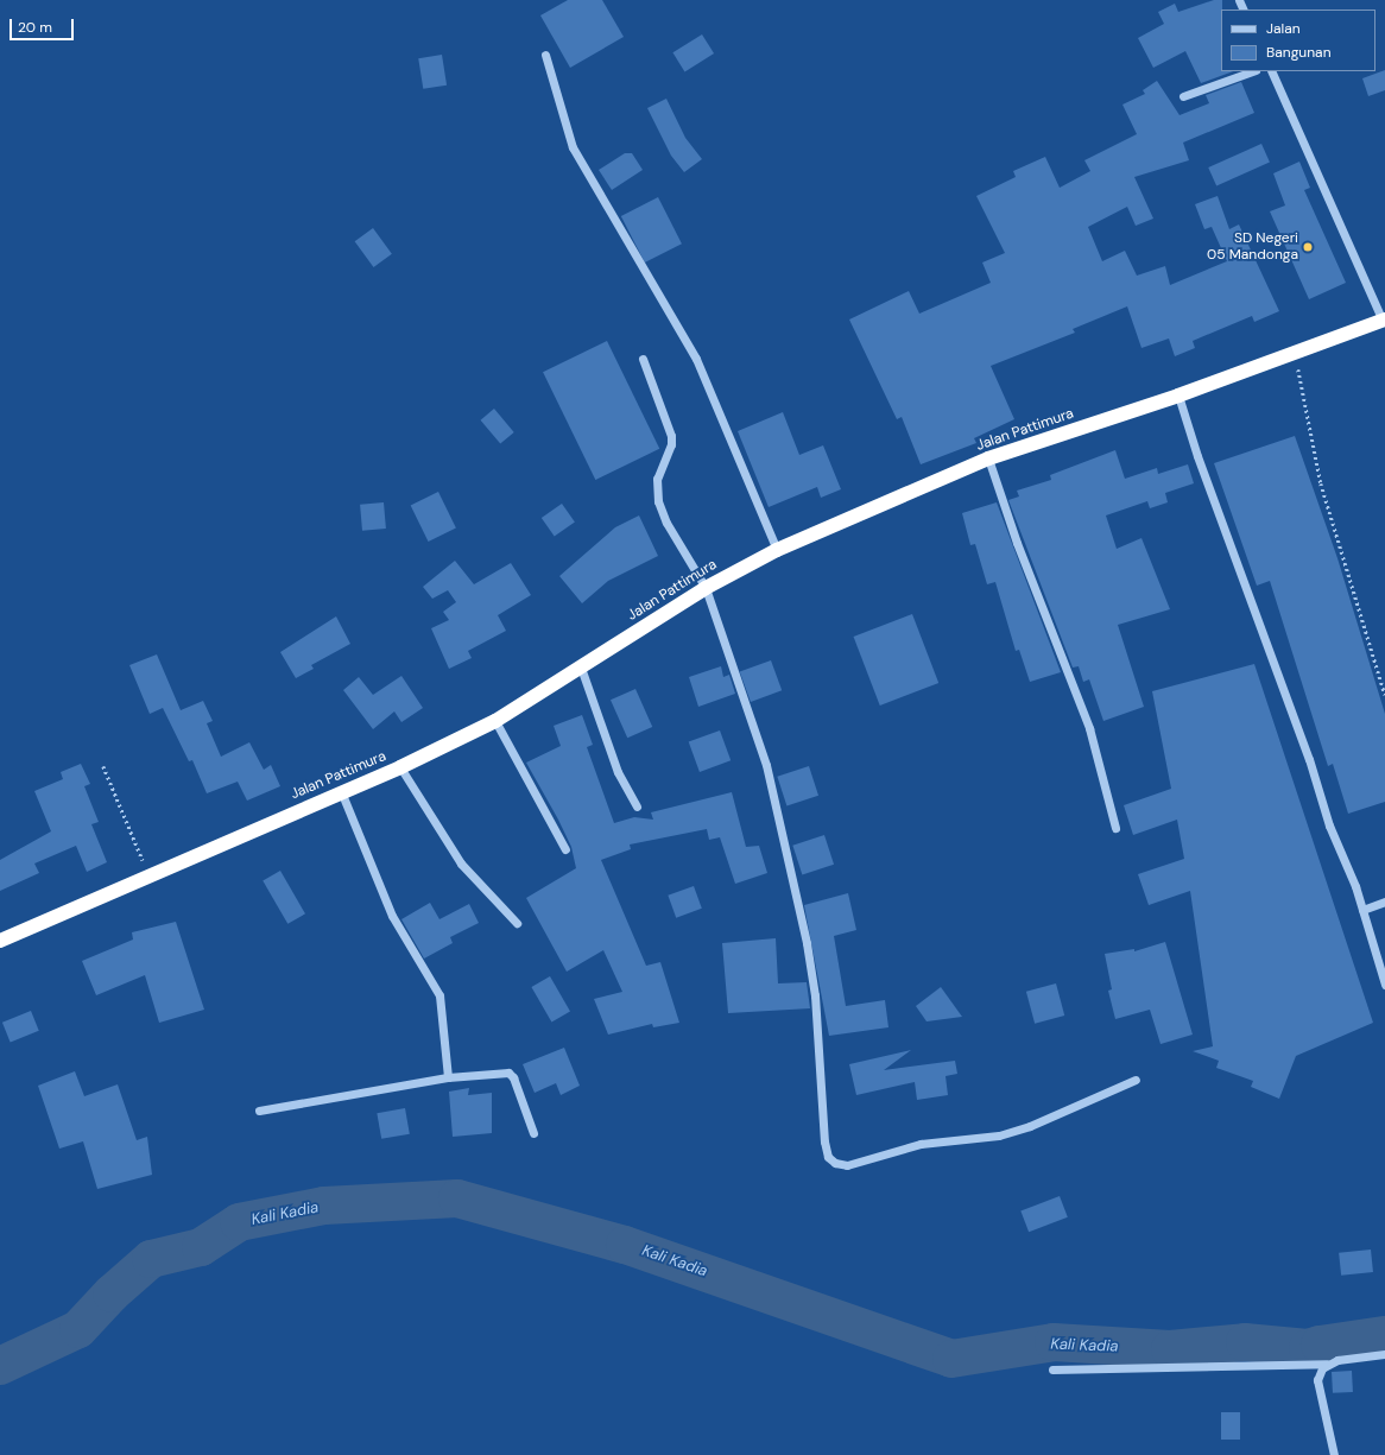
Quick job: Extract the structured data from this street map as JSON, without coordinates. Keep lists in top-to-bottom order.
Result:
{
  "streets": {
    "highway": ["Jalan Pattimura"]
  },
  "water": ["Kali Kadia"],
  "places": ["SD Negeri 05 Mandonga"],
  "legend": ["Jalan", "Bangunan"],
  "scale_bar": "20 m"
}
